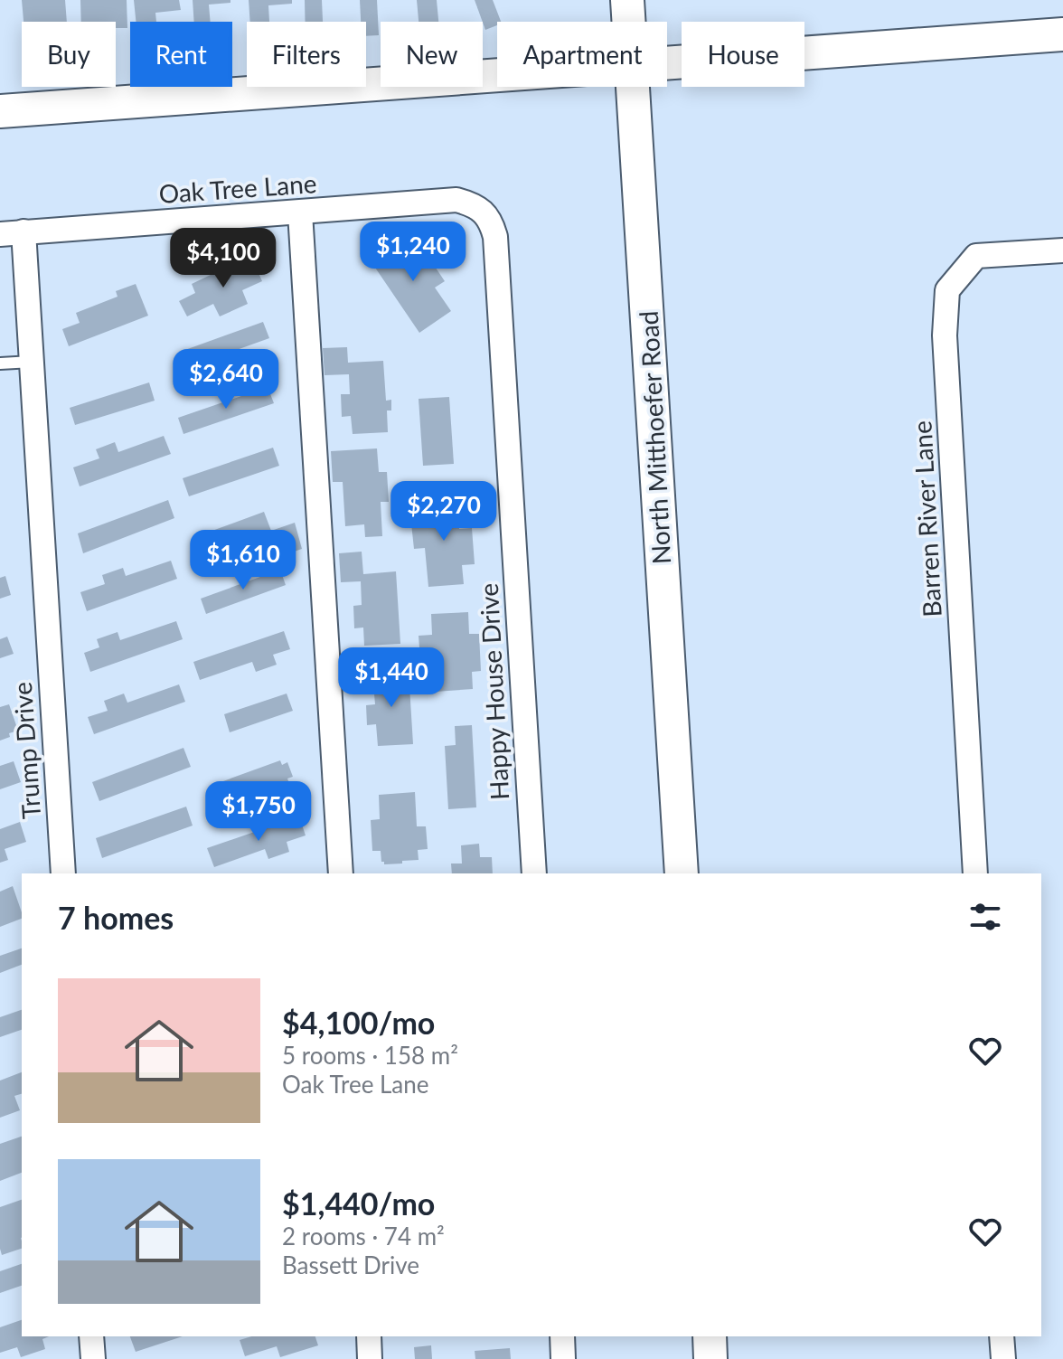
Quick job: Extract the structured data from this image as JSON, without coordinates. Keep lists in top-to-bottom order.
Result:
{
  "streets": {
    "street": [
      "Oak Tree Lane",
      "North Mitthoefer Road",
      "Barren River Lane",
      "Happy House Drive",
      "Trump Drive"
    ]
  },
  "crossings": [
    ["Oak Tree Lane", "Happy House Drive"],
    ["Oak Tree Lane", "Trump Drive"]
  ],
  "page": {
    "chip": [
      "Buy",
      "Rent",
      "Filters",
      "New",
      "Apartment",
      "House"
    ],
    "price": [
      "$1,240",
      "$4,100",
      "$2,640",
      "$2,270",
      "$1,610",
      "$1,440",
      "$1,750"
    ],
    "heading": "7 homes",
    "list": [
      {
        "name": "$4,100/mo",
        "note": "5 rooms · 158 m² · Oak Tree Lane"
      },
      {
        "name": "$1,440/mo",
        "note": "2 rooms · 74 m² · Bassett Drive"
      }
    ]
  }
}
